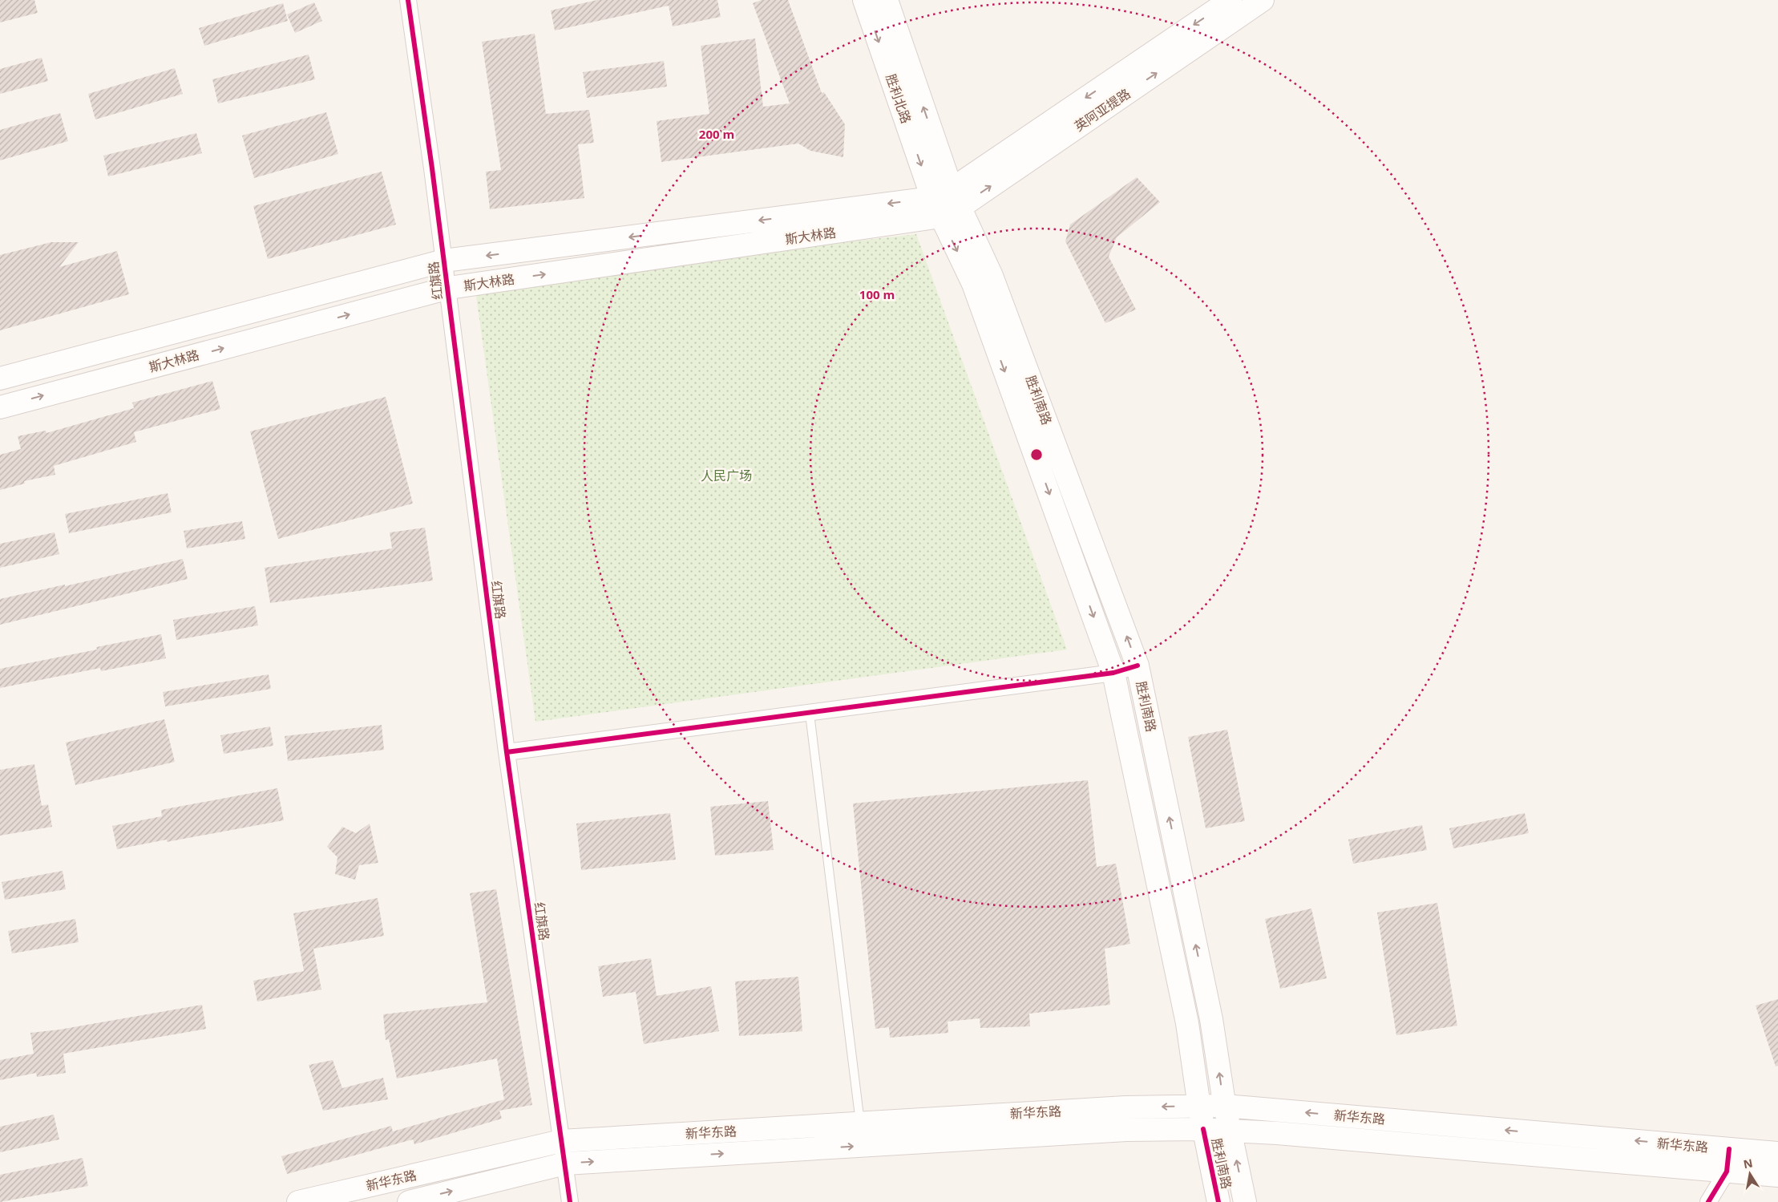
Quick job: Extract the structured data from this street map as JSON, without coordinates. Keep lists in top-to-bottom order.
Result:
{
  "streets": {
    "main road": [
      "胜利北路",
      "英阿亚提路",
      "斯大林路",
      "胜利南路",
      "新华东路"
    ],
    "street": ["红旗路"]
  },
  "crossings": [
    ["胜利北路", "英阿亚提路"],
    ["胜利北路", "斯大林路"],
    ["胜利北路", "胜利南路"],
    ["英阿亚提路", "斯大林路"],
    ["英阿亚提路", "胜利南路"],
    ["斯大林路", "红旗路"],
    ["斯大林路", "胜利南路"],
    ["红旗路", "新华东路"],
    ["胜利南路", "新华东路"]
  ],
  "parks": ["人民广场"],
  "north": "top",
  "rings": ["200 m", "100 m"]
}
